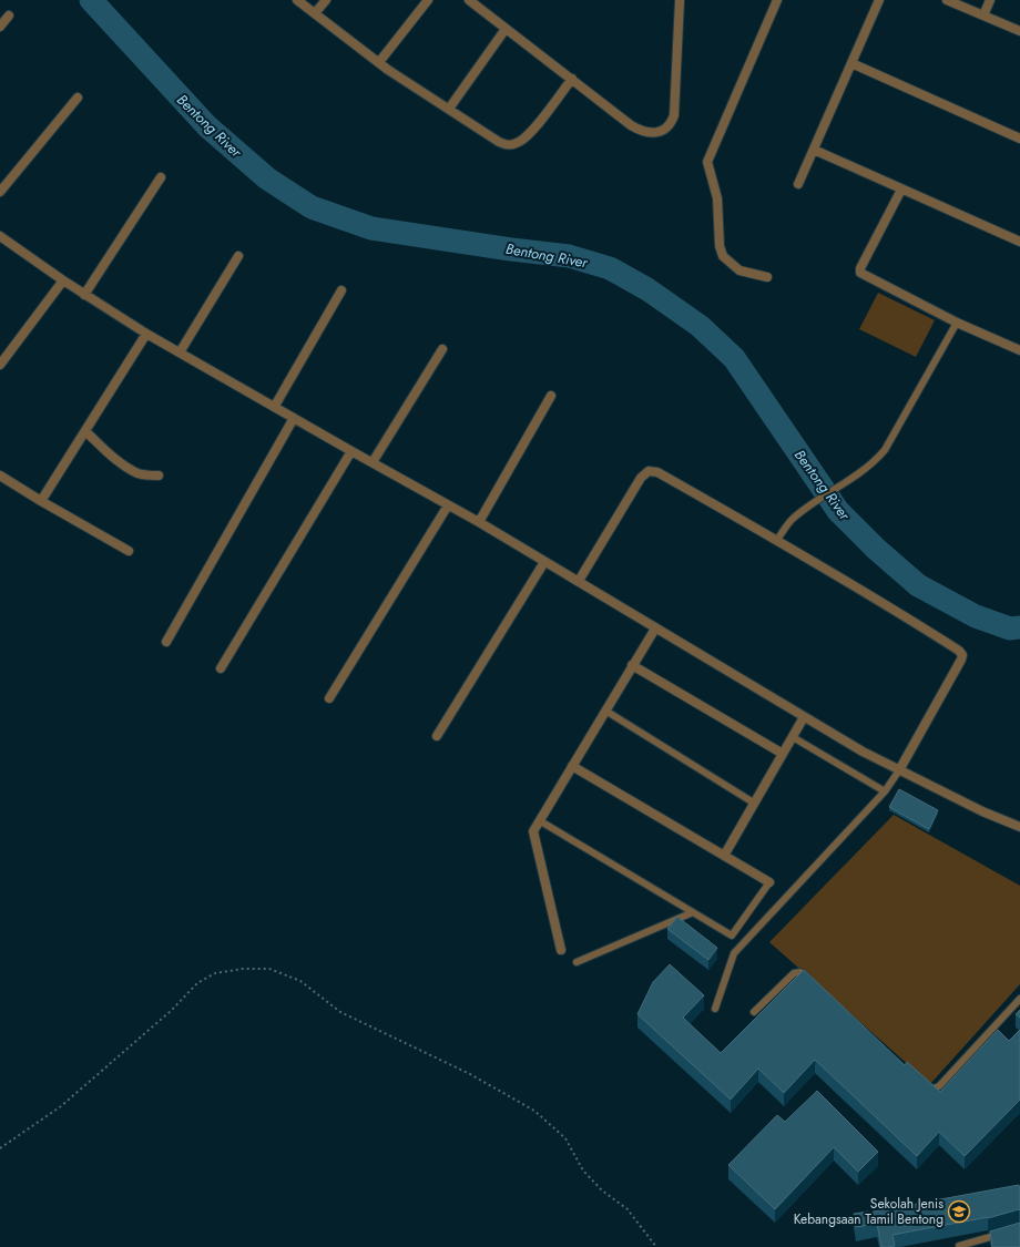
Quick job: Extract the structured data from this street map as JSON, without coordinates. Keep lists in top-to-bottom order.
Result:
{
  "water": ["Bentong River"],
  "places": {
    "school or university": ["Sekolah Jenis Kebangsaan Tamil Bentong"]
  }
}
